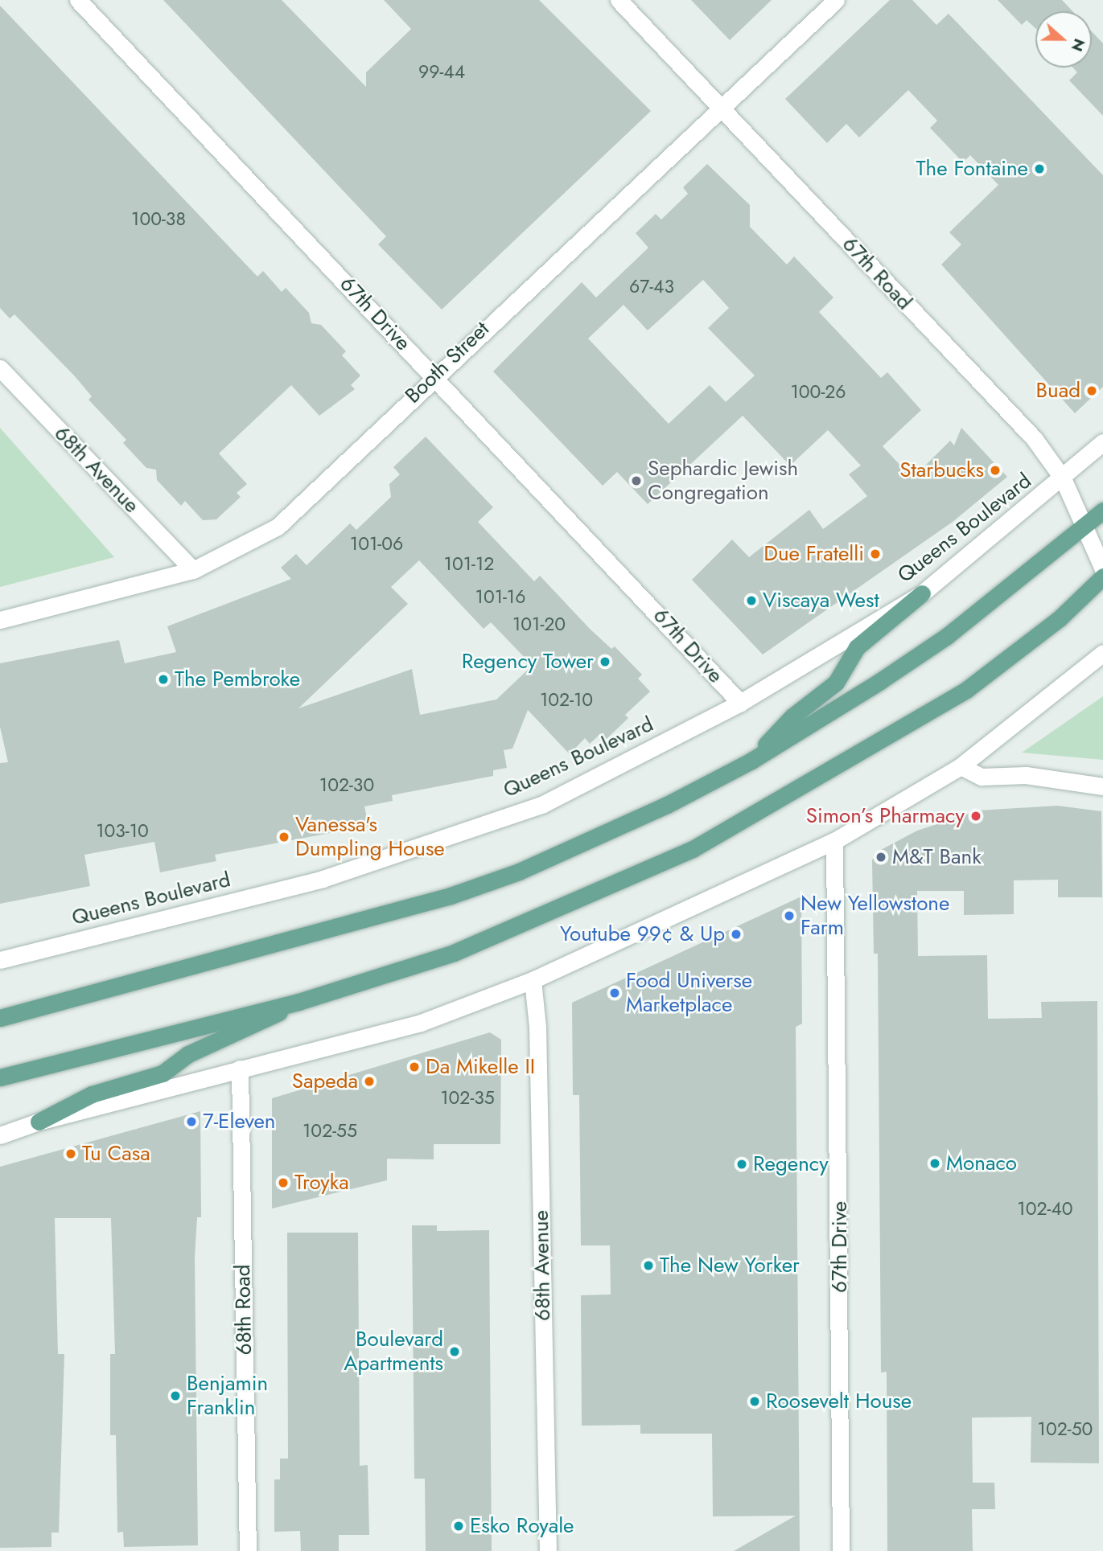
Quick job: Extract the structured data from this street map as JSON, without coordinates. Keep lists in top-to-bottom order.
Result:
{
  "streets": {
    "street": [
      "67th Road",
      "67th Drive",
      "Booth Street",
      "68th Avenue",
      "Queens Boulevard",
      "68th Road"
    ]
  },
  "crossings": [
    ["67th Road", "Booth Street"],
    ["67th Road", "Queens Boulevard"],
    ["67th Drive", "Booth Street"],
    ["67th Drive", "Queens Boulevard"],
    ["Booth Street", "68th Avenue"]
  ],
  "places": [
    "The Fontaine",
    "Buad",
    "Starbucks",
    "Sephardic Jewish Congregation",
    "Due Fratelli",
    "Viscaya West",
    "Regency Tower",
    "The Pembroke",
    "Simon’s Pharmacy",
    "Vanessa's Dumpling House",
    "M&T Bank",
    "New Yellowstone Farm",
    "Youtube 99¢ & Up",
    "Food Universe Marketplace",
    "Da Mikelle II",
    "Sapeda",
    "7-Eleven",
    "Tu Casa",
    "Monaco",
    "Regency",
    "Troyka",
    "The New Yorker",
    "Boulevard Apartments",
    "Benjamin Franklin",
    "Roosevelt House",
    "Esko Royale"
  ],
  "house_numbers": [
    "99-44",
    "100-38",
    "67-43",
    "100-26",
    "101-06",
    "101-12",
    "101-16",
    "101-20",
    "102-10",
    "102-30",
    "103-10",
    "102-35",
    "102-55",
    "102-40",
    "102-50"
  ],
  "north": "right"
}
